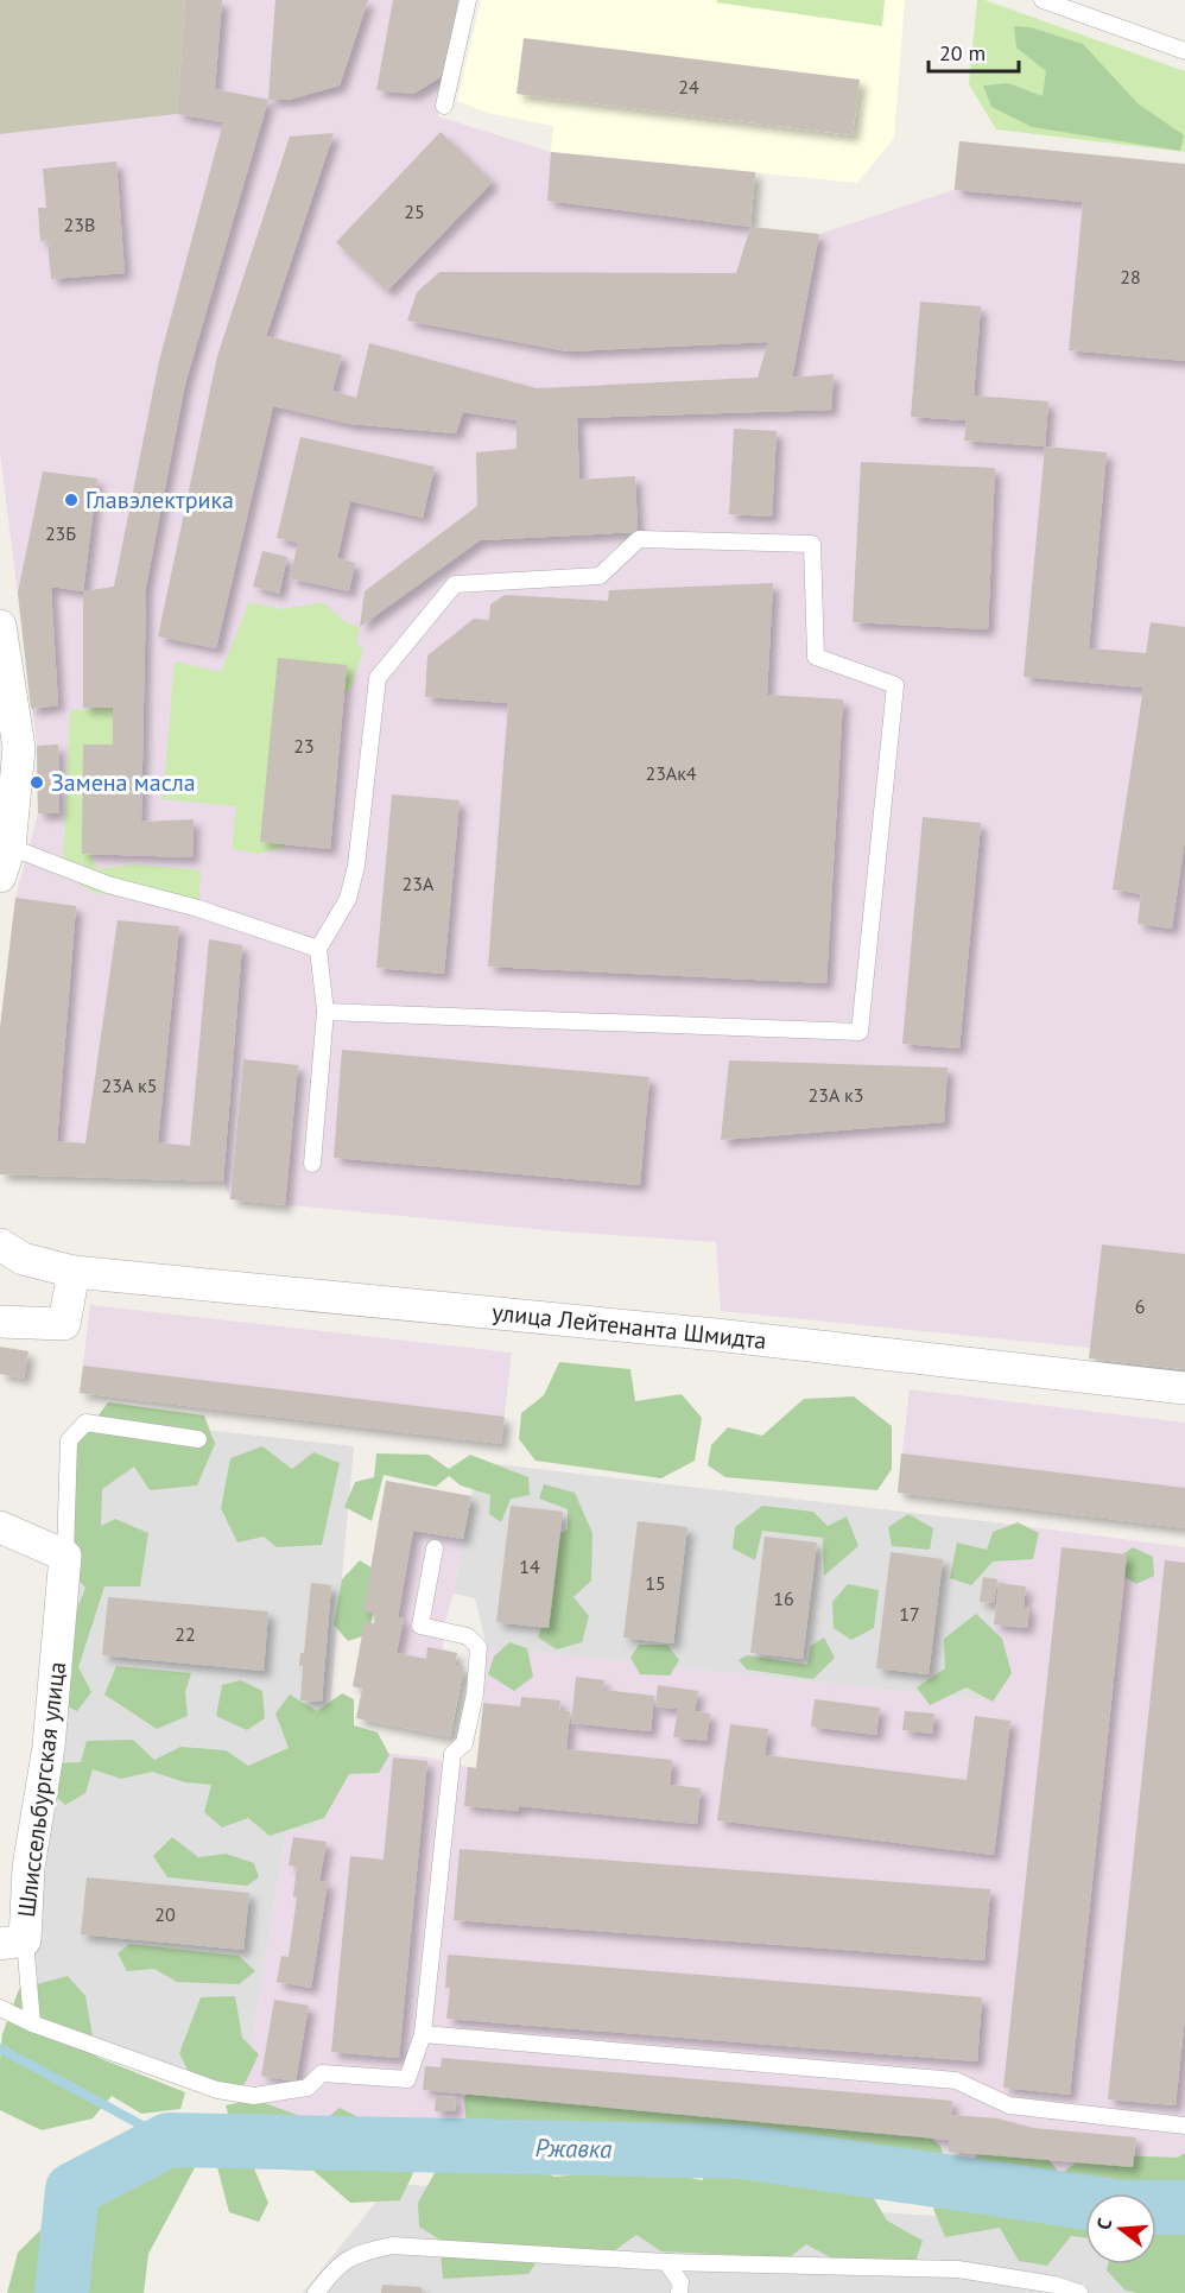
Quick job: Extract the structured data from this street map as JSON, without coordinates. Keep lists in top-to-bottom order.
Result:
{
  "streets": {
    "street": ["улица Лейтенанта Шмидта", "Шлиссельбургская улица"]
  },
  "water": ["Ржавка"],
  "places": ["Главэлектрика", "Замена масла"],
  "house_numbers": [
    "24",
    "25",
    "23В",
    "28",
    "23Б",
    "23",
    "23Ак4",
    "23А",
    "23А к5",
    "23А к3",
    "6",
    "14",
    "15",
    "16",
    "17",
    "22",
    "20"
  ],
  "scale_bar": "20 m",
  "north": "left"
}
